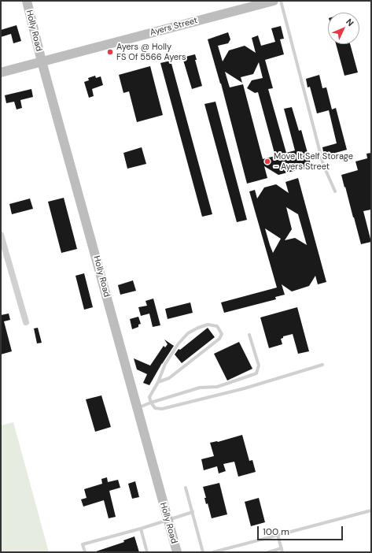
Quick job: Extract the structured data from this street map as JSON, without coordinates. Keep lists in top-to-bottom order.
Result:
{
  "streets": {
    "main road": ["Ayers Street", "Holly Road"]
  },
  "crossings": [
    ["Ayers Street", "Holly Road"]
  ],
  "places": ["Ayers @ Holly FS Of 5566 Ayers", "Move It Self Storage - Ayers Street"],
  "scale_bar": "100 m",
  "north": "top right"
}
